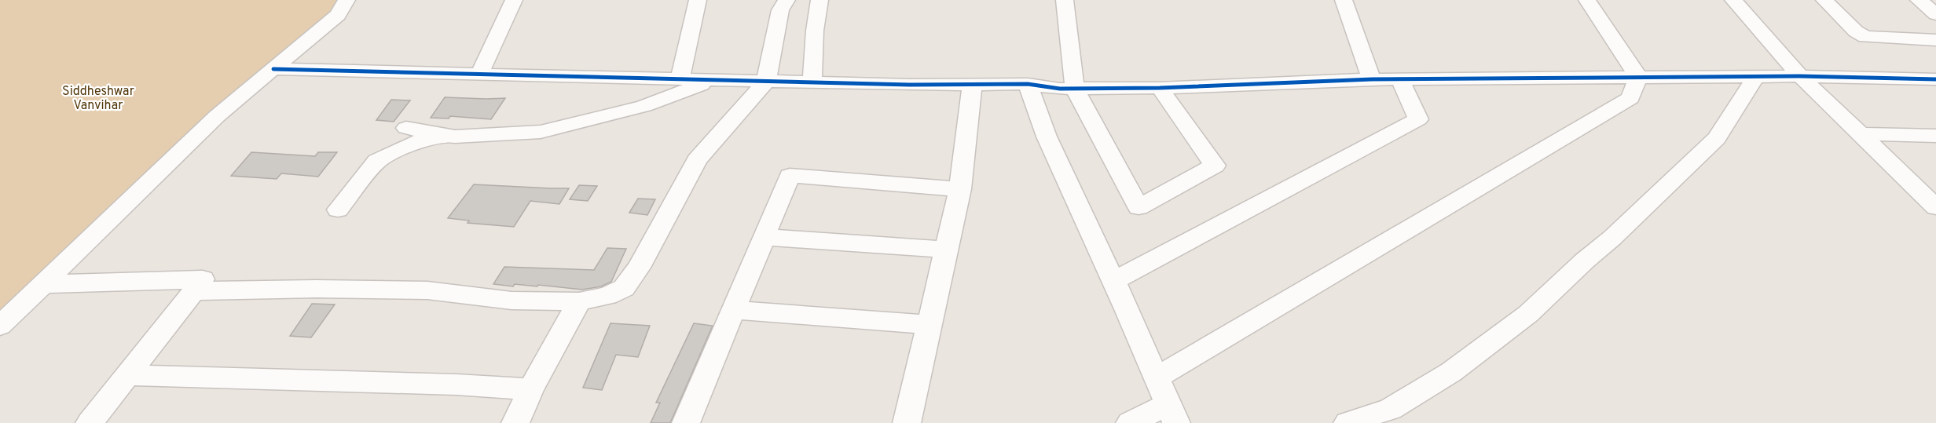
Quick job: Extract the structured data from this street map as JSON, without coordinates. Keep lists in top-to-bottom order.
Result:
{
  "parks": ["Siddheshwar Vanvihar"]
}
